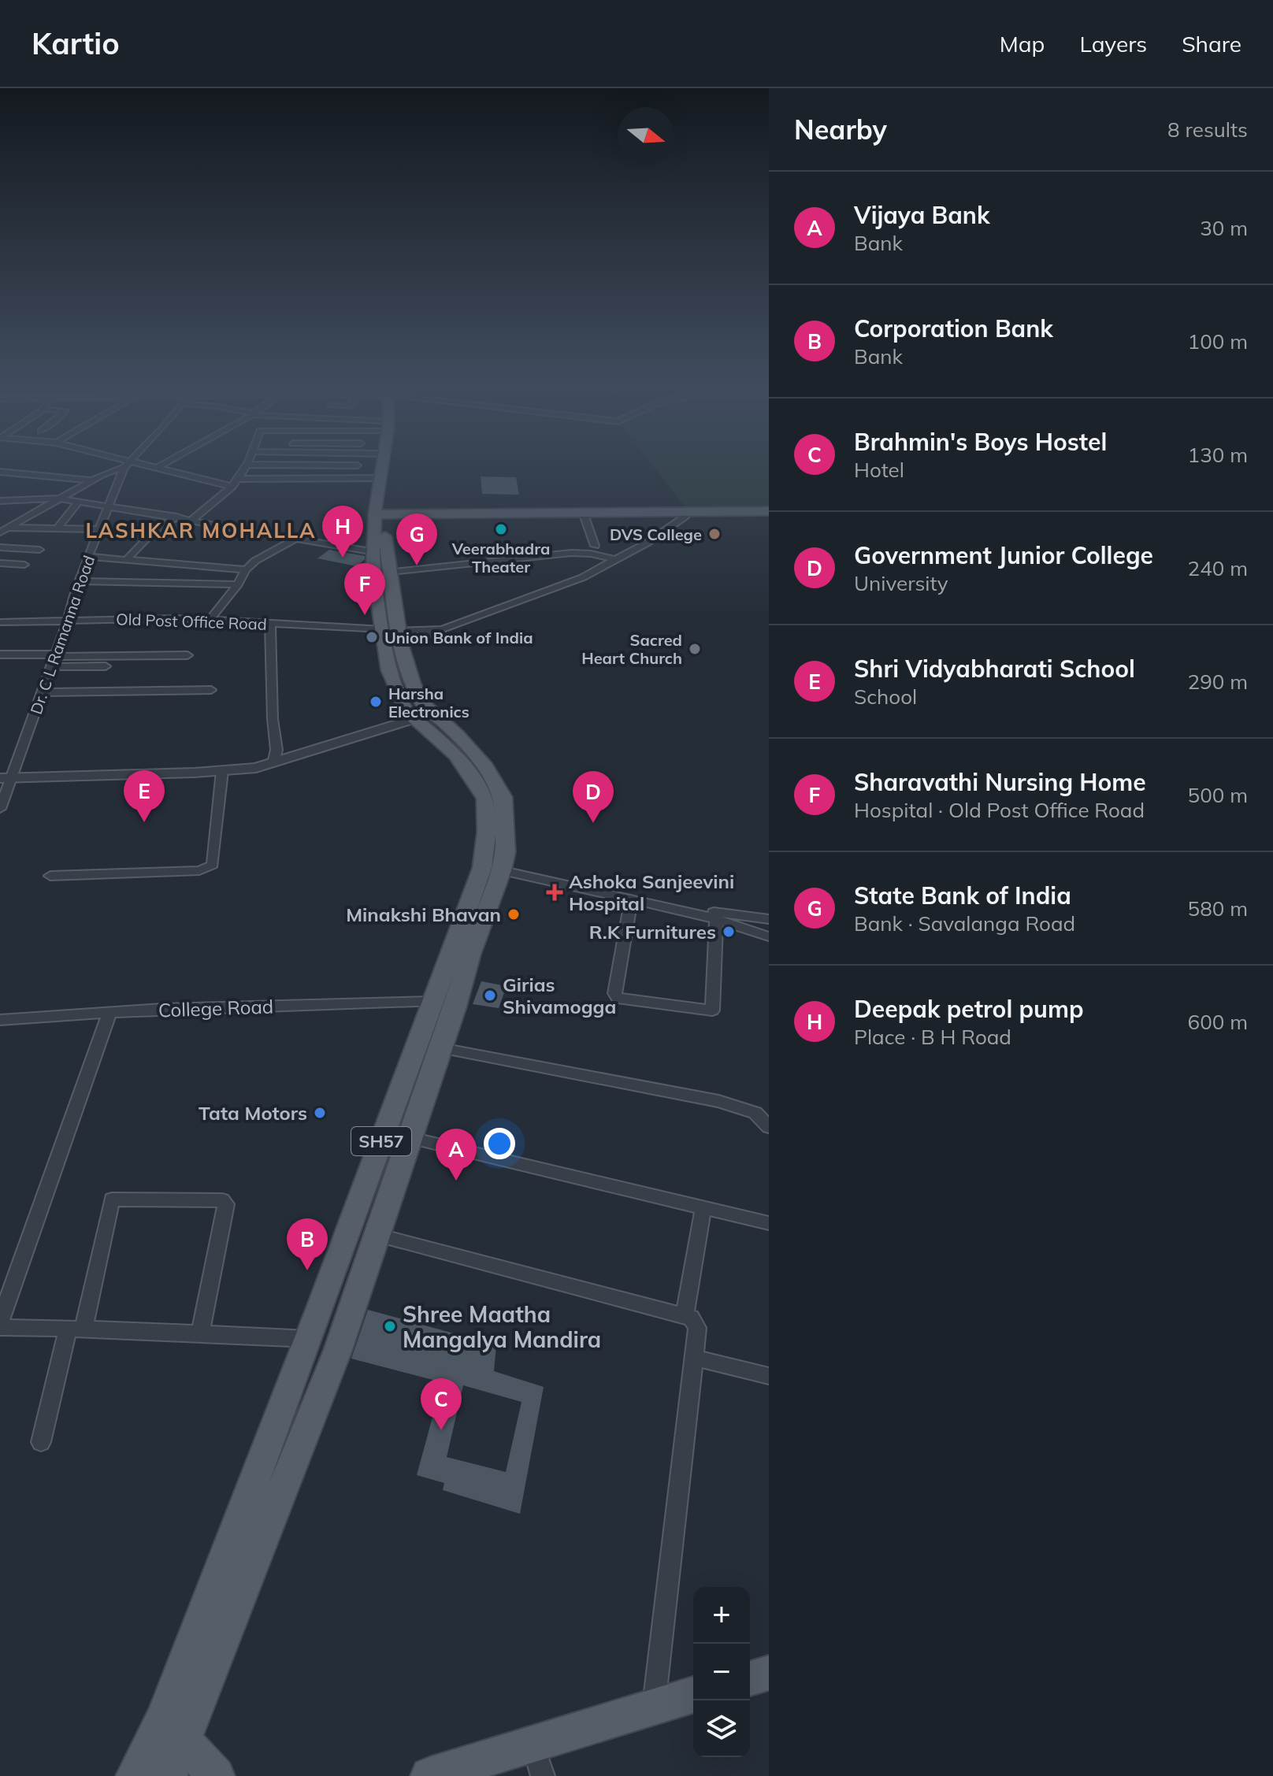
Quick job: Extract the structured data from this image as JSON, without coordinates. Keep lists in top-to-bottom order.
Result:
{
  "streets": {
    "main road": ["SH57"],
    "street": ["Old Post Office Road", "Dr. C L Ramanna Road", "College Road"]
  },
  "crossings": [
    ["Old Post Office Road", "Dr. C L Ramanna Road"],
    ["Old Post Office Road", "SH57"],
    ["College Road", "SH57"]
  ],
  "districts": ["LASHKAR MOHALLA"],
  "places": {
    "other": [
      "Veerabhadra Theater",
      "DVS College",
      "Union Bank of India",
      "Sacred Heart Church",
      "Harsha Electronics",
      "Minakshi Bhavan",
      "R.K Furnitures",
      "Girias Shivamogga",
      "Tata Motors",
      "Shree Maatha Mangalya Mandira"
    ],
    "health": ["Ashoka Sanjeevini Hospital"]
  },
  "north": "right",
  "page": {
    "header": "Kartio",
    "nav": ["Map", "Layers", "Share"],
    "heading": ["Nearby", "8 results"],
    "list": [
      {
        "mark": "A",
        "name": "Vijaya Bank",
        "note": "Bank",
        "value": "30 m"
      },
      {
        "mark": "B",
        "name": "Corporation Bank",
        "note": "Bank",
        "value": "100 m"
      },
      {
        "mark": "C",
        "name": "Brahmin's Boys Hostel",
        "note": "Hotel",
        "value": "130 m"
      },
      {
        "mark": "D",
        "name": "Government Junior College",
        "note": "University",
        "value": "240 m"
      },
      {
        "mark": "E",
        "name": "Shri Vidyabharati School",
        "note": "School",
        "value": "290 m"
      },
      {
        "mark": "F",
        "name": "Sharavathi Nursing Home",
        "note": "Hospital · Old Post Office Road",
        "value": "500 m"
      },
      {
        "mark": "G",
        "name": "State Bank of India",
        "note": "Bank · Savalanga Road",
        "value": "580 m"
      },
      {
        "mark": "H",
        "name": "Deepak petrol pump",
        "note": "Place · B H Road",
        "value": "600 m"
      }
    ],
    "pins": [
      "H",
      "G",
      "F",
      "E",
      "D",
      "A",
      "B",
      "C"
    ],
    "map_buttons": ["+", "−"]
  }
}
